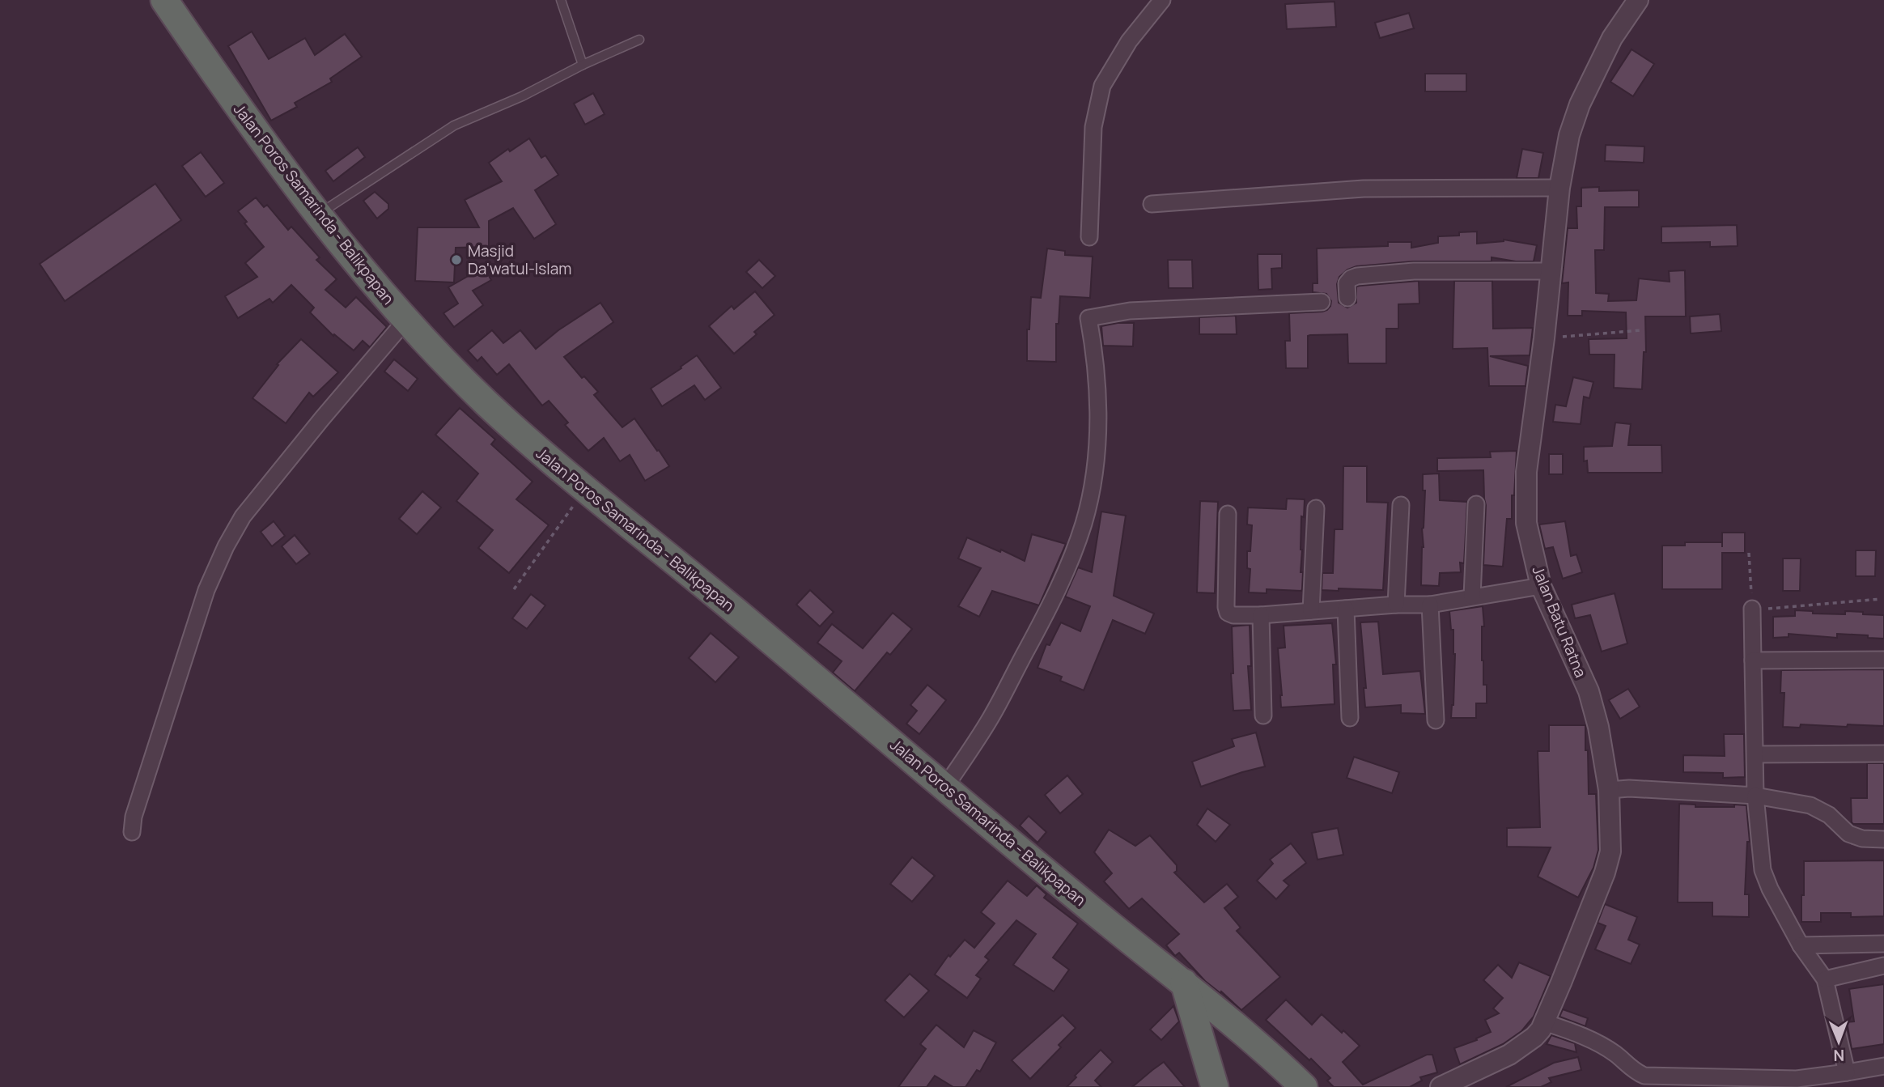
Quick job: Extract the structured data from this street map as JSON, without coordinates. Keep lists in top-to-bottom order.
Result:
{
  "streets": {
    "highway": ["Jalan Poros Samarinda - Balikpapan"],
    "street": ["Jalan Batu Ratna"]
  },
  "places": ["Masjid Da'watul-Islam"],
  "north": "bottom"
}
